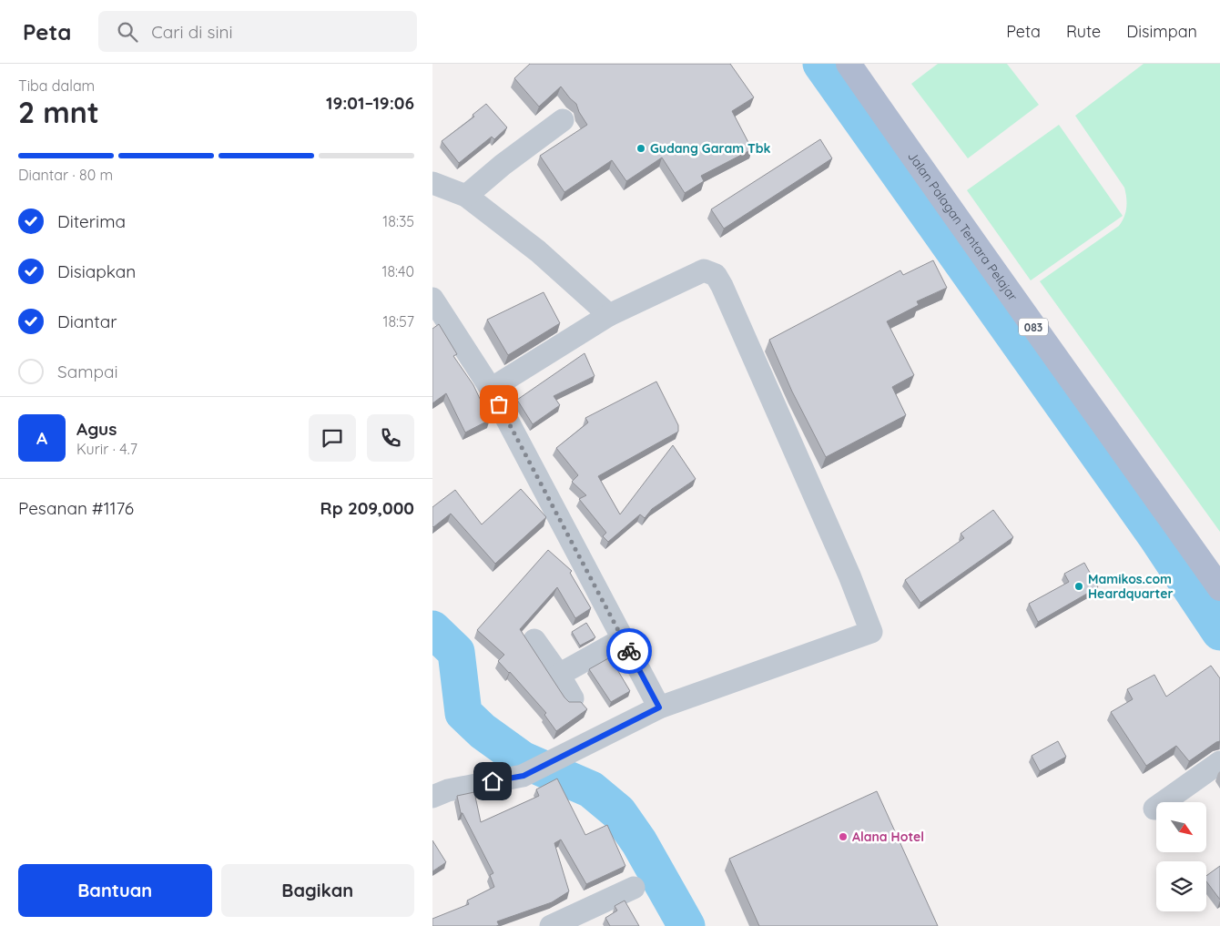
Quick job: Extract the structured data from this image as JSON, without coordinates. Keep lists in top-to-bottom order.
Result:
{
  "streets": {
    "main road": ["Jalan Palagan Tentara Pelajar", "083"]
  },
  "places": ["Gudang Garam Tbk", "Mamikos.com Heardquarter", "Alana Hotel"],
  "north": "bottom right",
  "page": {
    "header": "Peta",
    "search": "Cari di sini",
    "nav": ["Peta", "Rute", "Disimpan"],
    "heading": ["2 mnt", "Tiba dalam", "19:01–19:06"],
    "panel": [
      "Agus",
      "Kurir · 4.7",
      "Pesanan #1176",
      "Rp 209,000"
    ],
    "bar": "Diantar · 80 m",
    "list": [
      ["Diterima", "18:35"],
      ["Disiapkan", "18:40"],
      ["Diantar", "18:57"],
      "Sampai"
    ],
    "round": "A",
    "buttons": ["Bantuan", "Bagikan"]
  }
}
